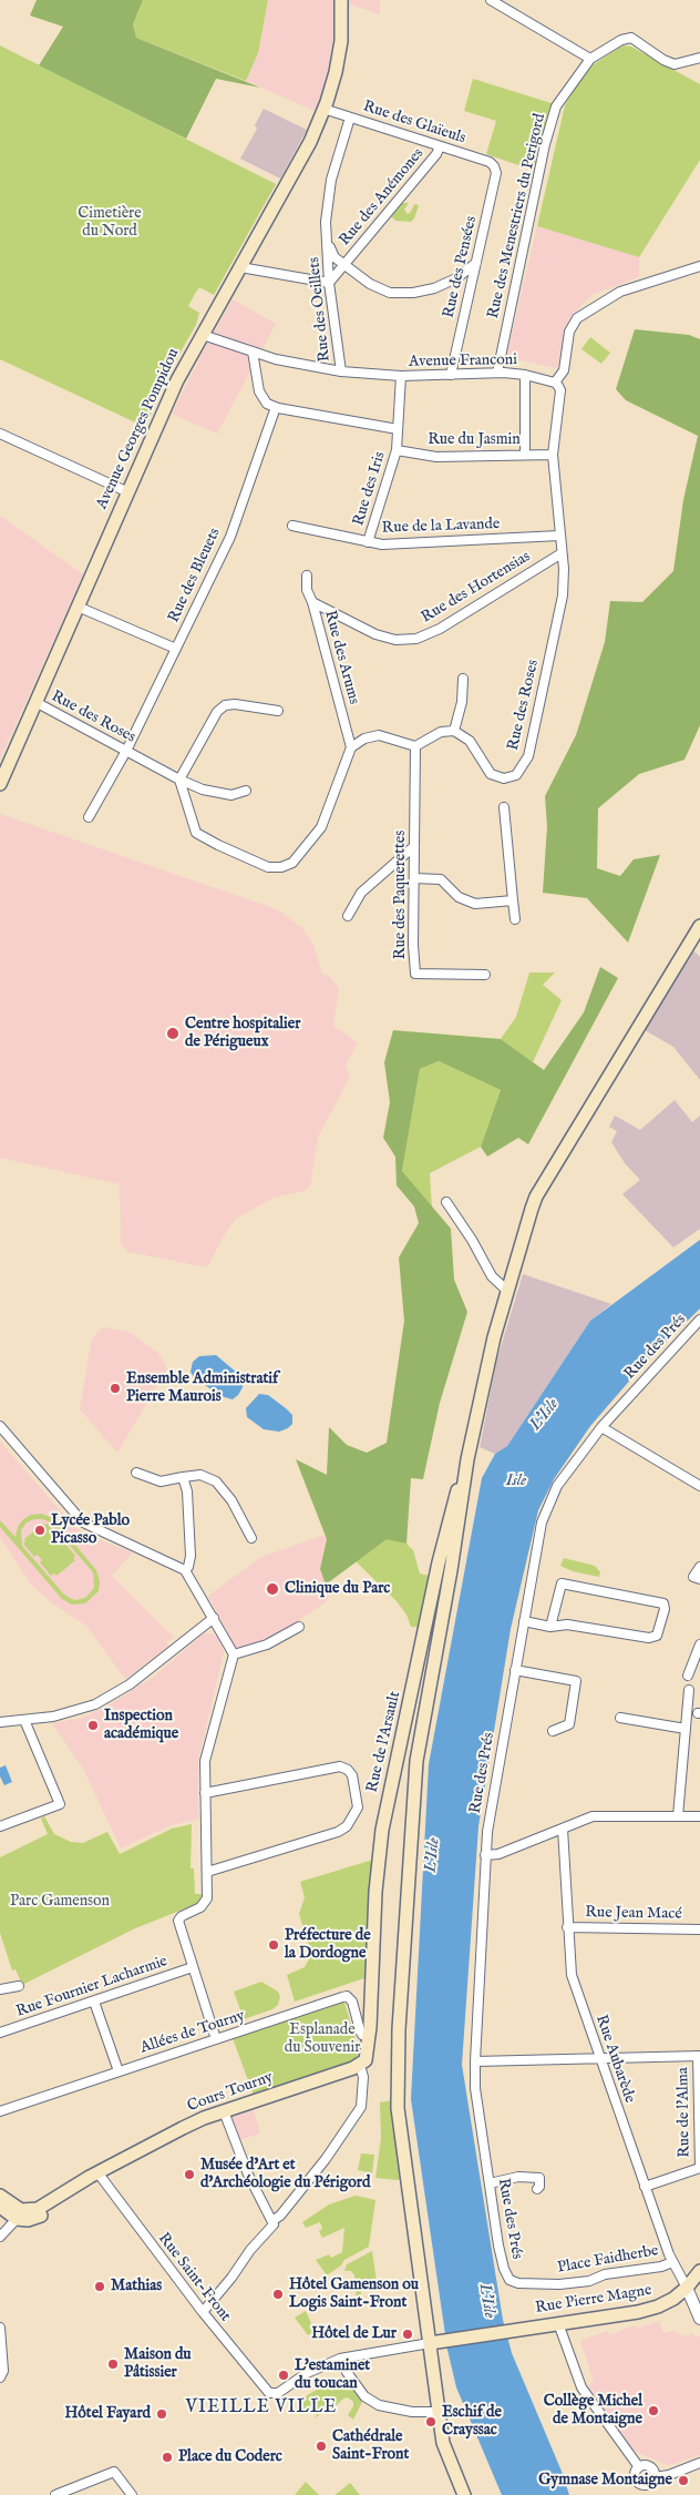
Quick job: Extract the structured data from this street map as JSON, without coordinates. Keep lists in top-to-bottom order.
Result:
{
  "streets": {
    "main road": [
      "Avenue Georges Pompidou",
      "Rue de l'Arsault",
      "Cours Tourny",
      "Rue Pierre Magne"
    ],
    "street": [
      "Rue des Glaïeuls",
      "Rue des Anémones",
      "Rue des Menestriers du Perigord",
      "Rue des Pensées",
      "Rue des Oeillets",
      "Avenue Franconi",
      "Rue du Jasmin",
      "Rue des Iris",
      "Rue de la Lavande",
      "Rue des Bleuets",
      "Rue des Hortensias",
      "Rue des Arums",
      "Rue des Roses",
      "Rue des Paquerettes",
      "Rue des Prés",
      "Rue Jean Macé",
      "Rue Fournier Lacharmie",
      "Allées de Tourny",
      "Rue Aubarède",
      "Rue de l'Alma",
      "Place Faidherbe",
      "Rue Saint-Front"
    ]
  },
  "crossings": [
    ["Rue des Glaïeuls", "Rue des Anémones"],
    ["Rue des Glaïeuls", "Rue des Pensées"],
    ["Rue des Glaïeuls", "Rue des Oeillets"],
    ["Rue des Glaïeuls", "Avenue Georges Pompidou"],
    ["Rue des Anémones", "Rue des Oeillets"],
    ["Rue des Menestriers du Perigord", "Avenue Franconi"],
    ["Rue des Pensées", "Rue des Oeillets"],
    ["Rue des Pensées", "Avenue Franconi"],
    ["Rue des Oeillets", "Avenue Franconi"],
    ["Avenue Franconi", "Avenue Georges Pompidou"],
    ["Avenue Franconi", "Rue des Iris"],
    ["Avenue Georges Pompidou", "Rue des Roses"],
    ["Rue du Jasmin", "Rue des Iris"],
    ["Rue des Iris", "Rue de la Lavande"],
    ["Rue des Bleuets", "Rue des Roses"],
    ["Rue des Hortensias", "Rue des Arums"],
    ["Rue des Hortensias", "Rue des Roses"],
    ["Rue des Prés", "Place Faidherbe"],
    ["Rue de l'Arsault", "Allées de Tourny"],
    ["Rue Jean Macé", "Rue Aubarède"],
    ["Rue Aubarède", "Place Faidherbe"],
    ["Rue Aubarède", "Rue Pierre Magne"],
    ["Cours Tourny", "Rue Saint-Front"],
    ["Rue Saint-Front", "Rue Pierre Magne"]
  ],
  "districts": ["VIEILLE VILLE"],
  "water": ["L'Isle", "Isle"],
  "parks": ["Cimetière du Nord", "Parc Gamenson", "Esplanade du Souvenir"],
  "places": [
    "Centre hospitalier de Périgueux",
    "Ensemble Administratif Pierre Maurois",
    "Lycée Pablo Picasso",
    "Clinique du Parc",
    "Inspection académique",
    "Préfecture de la Dordogne",
    "Musée d'Art et d'Archéologie du Périgord",
    "Mathias",
    "Hôtel Gamenson ou Logis Saint-Front",
    "Hôtel de Lur",
    "Maison du Pâtissier",
    "L'estaminet du toucan",
    "Collège Michel de Montaigne",
    "Hôtel Fayard",
    "Eschif de Crayssac",
    "Cathédrale Saint-Front",
    "Place du Coderc",
    "Gymnase Montaigne"
  ]
}
